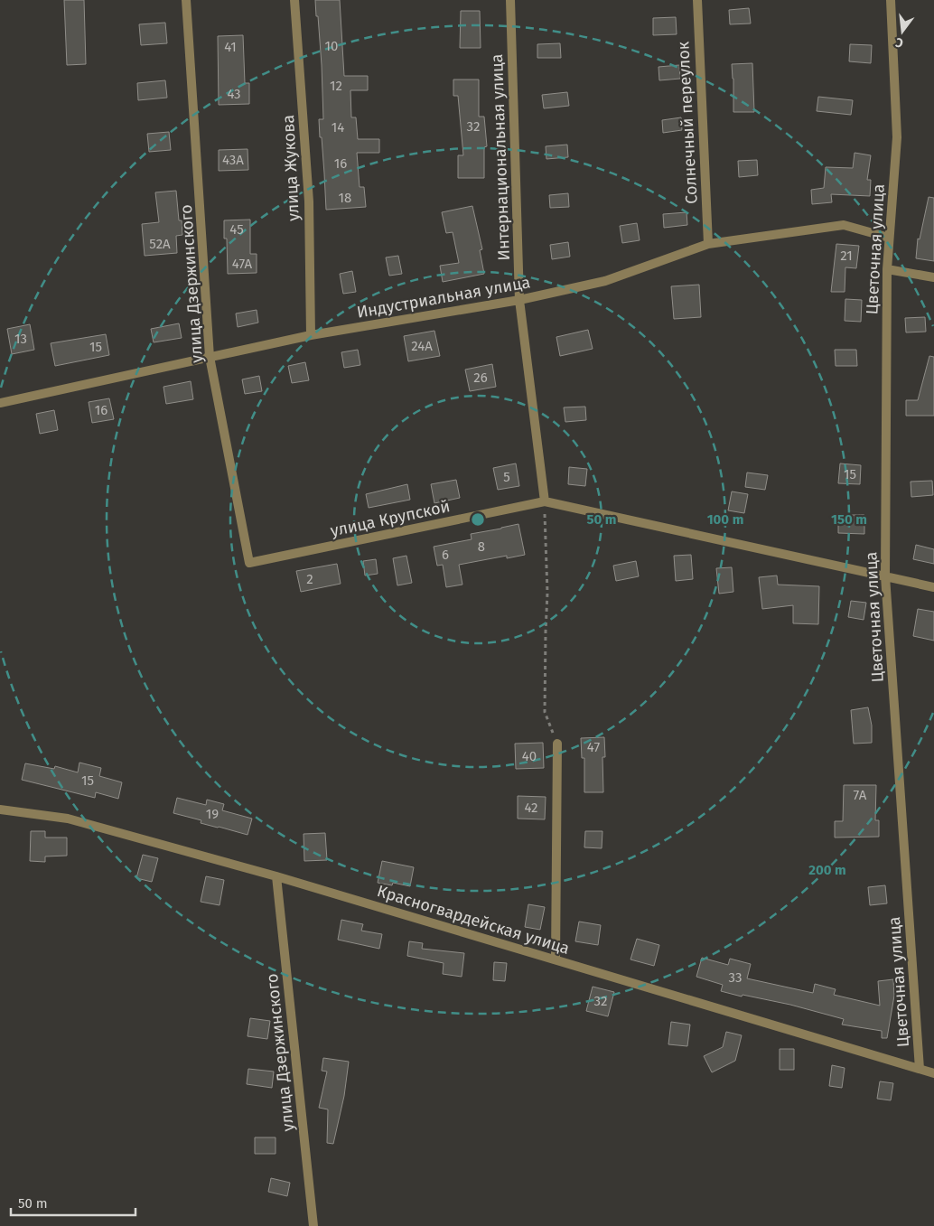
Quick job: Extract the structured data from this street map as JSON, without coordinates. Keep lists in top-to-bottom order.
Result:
{
  "streets": {
    "street": [
      "Солнечный переулок",
      "Интернациональная улица",
      "улица Жукова",
      "Цветочная улица",
      "улица Дзержинского",
      "Индустриальная улица",
      "улица Крупской",
      "Красногвардейская улица"
    ]
  },
  "crossings": [
    ["Солнечный переулок", "Индустриальная улица"],
    ["Интернациональная улица", "Индустриальная улица"],
    ["Интернациональная улица", "улица Крупской"],
    ["улица Жукова", "Индустриальная улица"],
    ["Цветочная улица", "Индустриальная улица"],
    ["Цветочная улица", "улица Крупской"],
    ["Цветочная улица", "Красногвардейская улица"],
    ["улица Дзержинского", "Индустриальная улица"],
    ["улица Дзержинского", "улица Крупской"],
    ["улица Дзержинского", "Красногвардейская улица"]
  ],
  "house_numbers": [
    "10",
    "41",
    "12",
    "43",
    "32",
    "14",
    "43А",
    "16",
    "18",
    "45",
    "52А",
    "21",
    "47А",
    "13",
    "24А",
    "15",
    "26",
    "16",
    "15",
    "5",
    "8",
    "6",
    "2",
    "47",
    "40",
    "15",
    "7А",
    "42",
    "19",
    "33",
    "32"
  ],
  "scale_bar": "50 m",
  "north": "bottom",
  "rings": [
    "50 m",
    "100 m",
    "150 m",
    "200 m"
  ]
}
